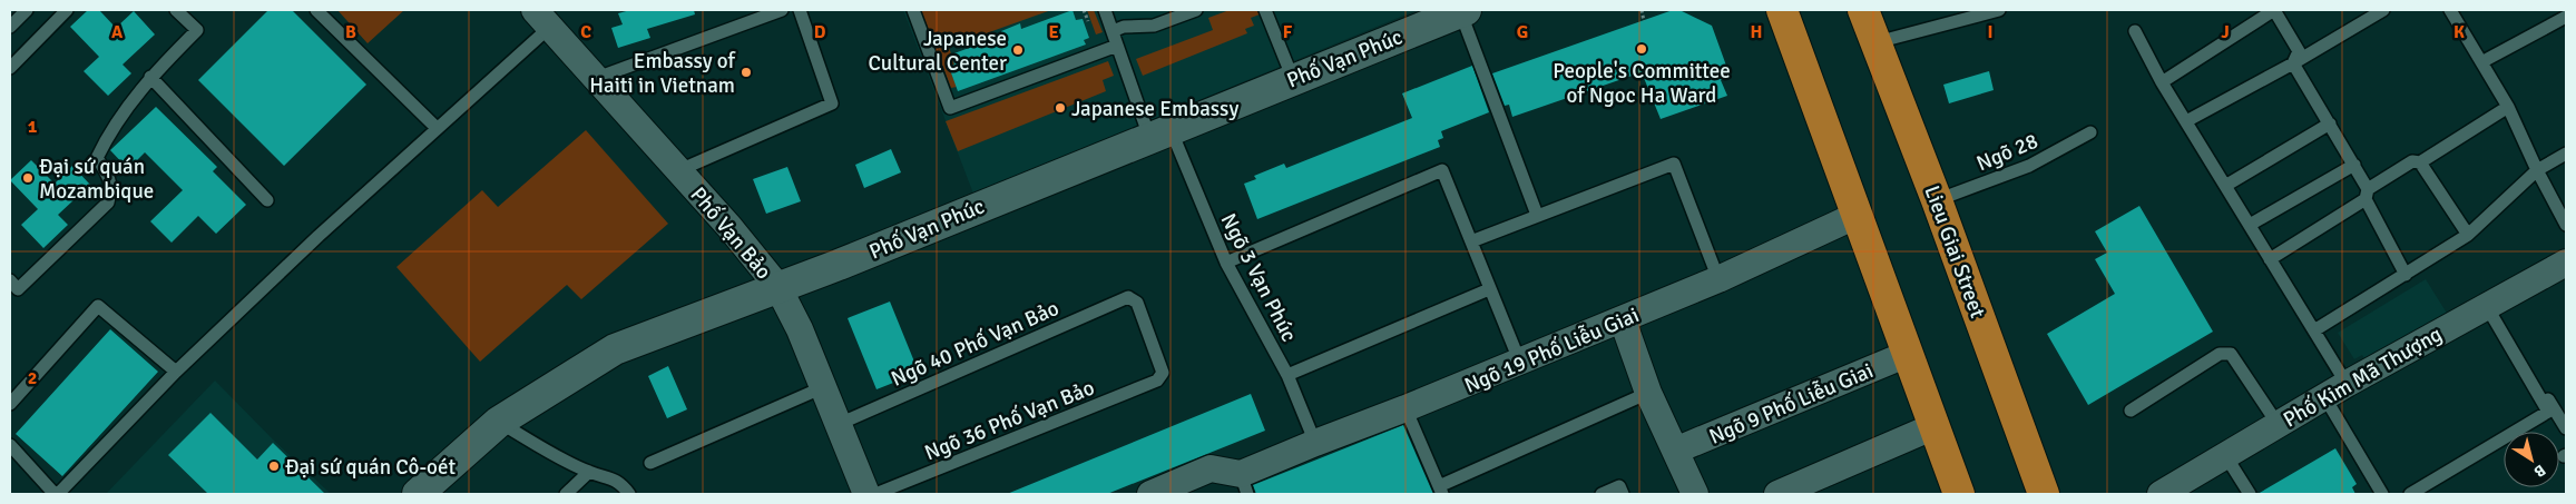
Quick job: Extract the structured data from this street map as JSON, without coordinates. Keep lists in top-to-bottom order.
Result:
{
  "streets": {
    "main road": ["Lieu Giai Street"],
    "street": [
      "Phố Vạn Phúc",
      "Phố Vạn Bảo",
      "Ngõ 19 Phố Liễu Giai",
      "Phố Kim Mã Thượng",
      "Ngõ 9 Phố Liễu Giai"
    ],
    "lane": [
      "Ngõ 28",
      "Ngõ 3 Vạn Phúc",
      "Ngõ 40 Phố Vạn Bảo",
      "Ngõ 36 Phố Vạn Bảo"
    ]
  },
  "crossings": [
    ["Phố Vạn Phúc", "Phố Vạn Bảo"],
    ["Phố Vạn Phúc", "Ngõ 3 Vạn Phúc"],
    ["Ngõ 28", "Lieu Giai Street"],
    ["Phố Vạn Bảo", "Ngõ 40 Phố Vạn Bảo"],
    ["Ngõ 3 Vạn Phúc", "Ngõ 19 Phố Liễu Giai"],
    ["Ngõ 40 Phố Vạn Bảo", "Ngõ 36 Phố Vạn Bảo"]
  ],
  "places": [
    "People's Committee of Ngoc Ha Ward",
    "Japanese Cultural Center",
    "Embassy of Haiti in Vietnam",
    "Japanese Embassy",
    "Đại sứ quán Mozambique",
    "Đại sứ quán Cô-oét"
  ],
  "north": "bottom right",
  "grid": {
    "columns": [
      "A",
      "B",
      "C",
      "D",
      "E",
      "F",
      "G",
      "H",
      "I",
      "J",
      "K"
    ],
    "rows": ["1", "2"]
  }
}
